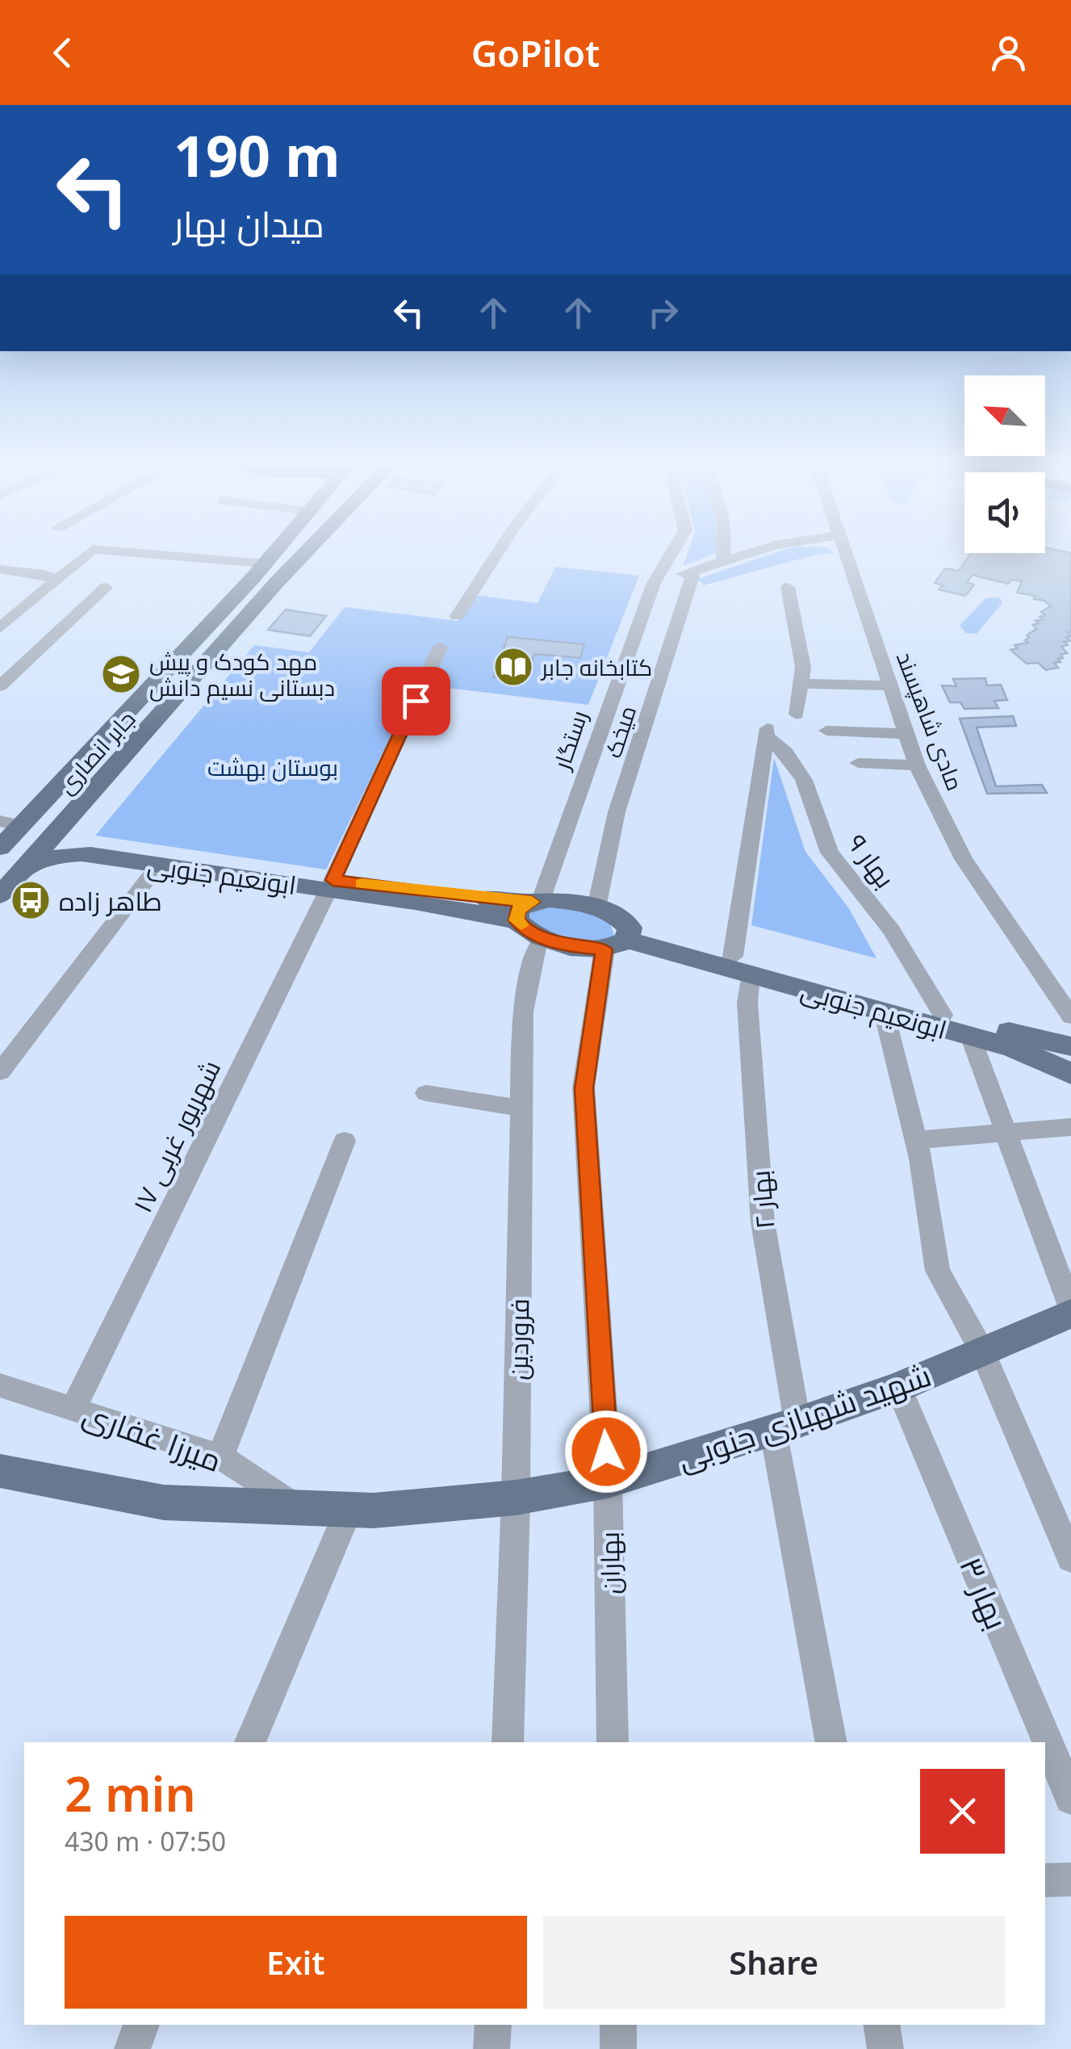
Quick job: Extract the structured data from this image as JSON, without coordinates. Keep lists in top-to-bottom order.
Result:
{
  "streets": {
    "main road": ["جابر انصاری", "ابونعیم جنوبی", "شهید شهبازی جنوبی"],
    "street": [
      "مادی شاهپسند",
      "میخک",
      "رستگار",
      "بهار ۹",
      "۱۷ شهریور غربی",
      "بهار ۲",
      "فروردین",
      "میرزا غفاری",
      "بهاران",
      "بهار ۳"
    ]
  },
  "crossings": [
    ["میخک", "ابونعیم جنوبی"],
    ["رستگار", "ابونعیم جنوبی"],
    ["جابر انصاری", "ابونعیم جنوبی"],
    ["بهار ۹", "ابونعیم جنوبی"],
    ["بهار ۹", "بهار ۲"],
    ["ابونعیم جنوبی", "۱۷ شهریور غربی"],
    ["ابونعیم جنوبی", "بهار ۲"],
    ["ابونعیم جنوبی", "بهاران"],
    ["۱۷ شهریور غربی", "میرزا غفاری"],
    ["بهار ۲", "شهید شهبازی جنوبی"],
    ["فروردین", "شهید شهبازی جنوبی"],
    ["شهید شهبازی جنوبی", "میرزا غفاری"],
    ["شهید شهبازی جنوبی", "بهاران"],
    ["شهید شهبازی جنوبی", "بهار ۳"]
  ],
  "parks": ["بوستان بهشت"],
  "places": {
    "library": ["کتابخانه جابر"],
    "school or university": ["مهد کودک و پیش دبستانی نسیم دانش"],
    "bus stop": ["طاهر زاده"]
  },
  "north": "top left",
  "page": {
    "header": "GoPilot",
    "turn": ["190 m", "میدان بهار"],
    "heading": ["2 min", "430 m · 07:50"],
    "buttons": ["Exit", "Share"]
  }
}
